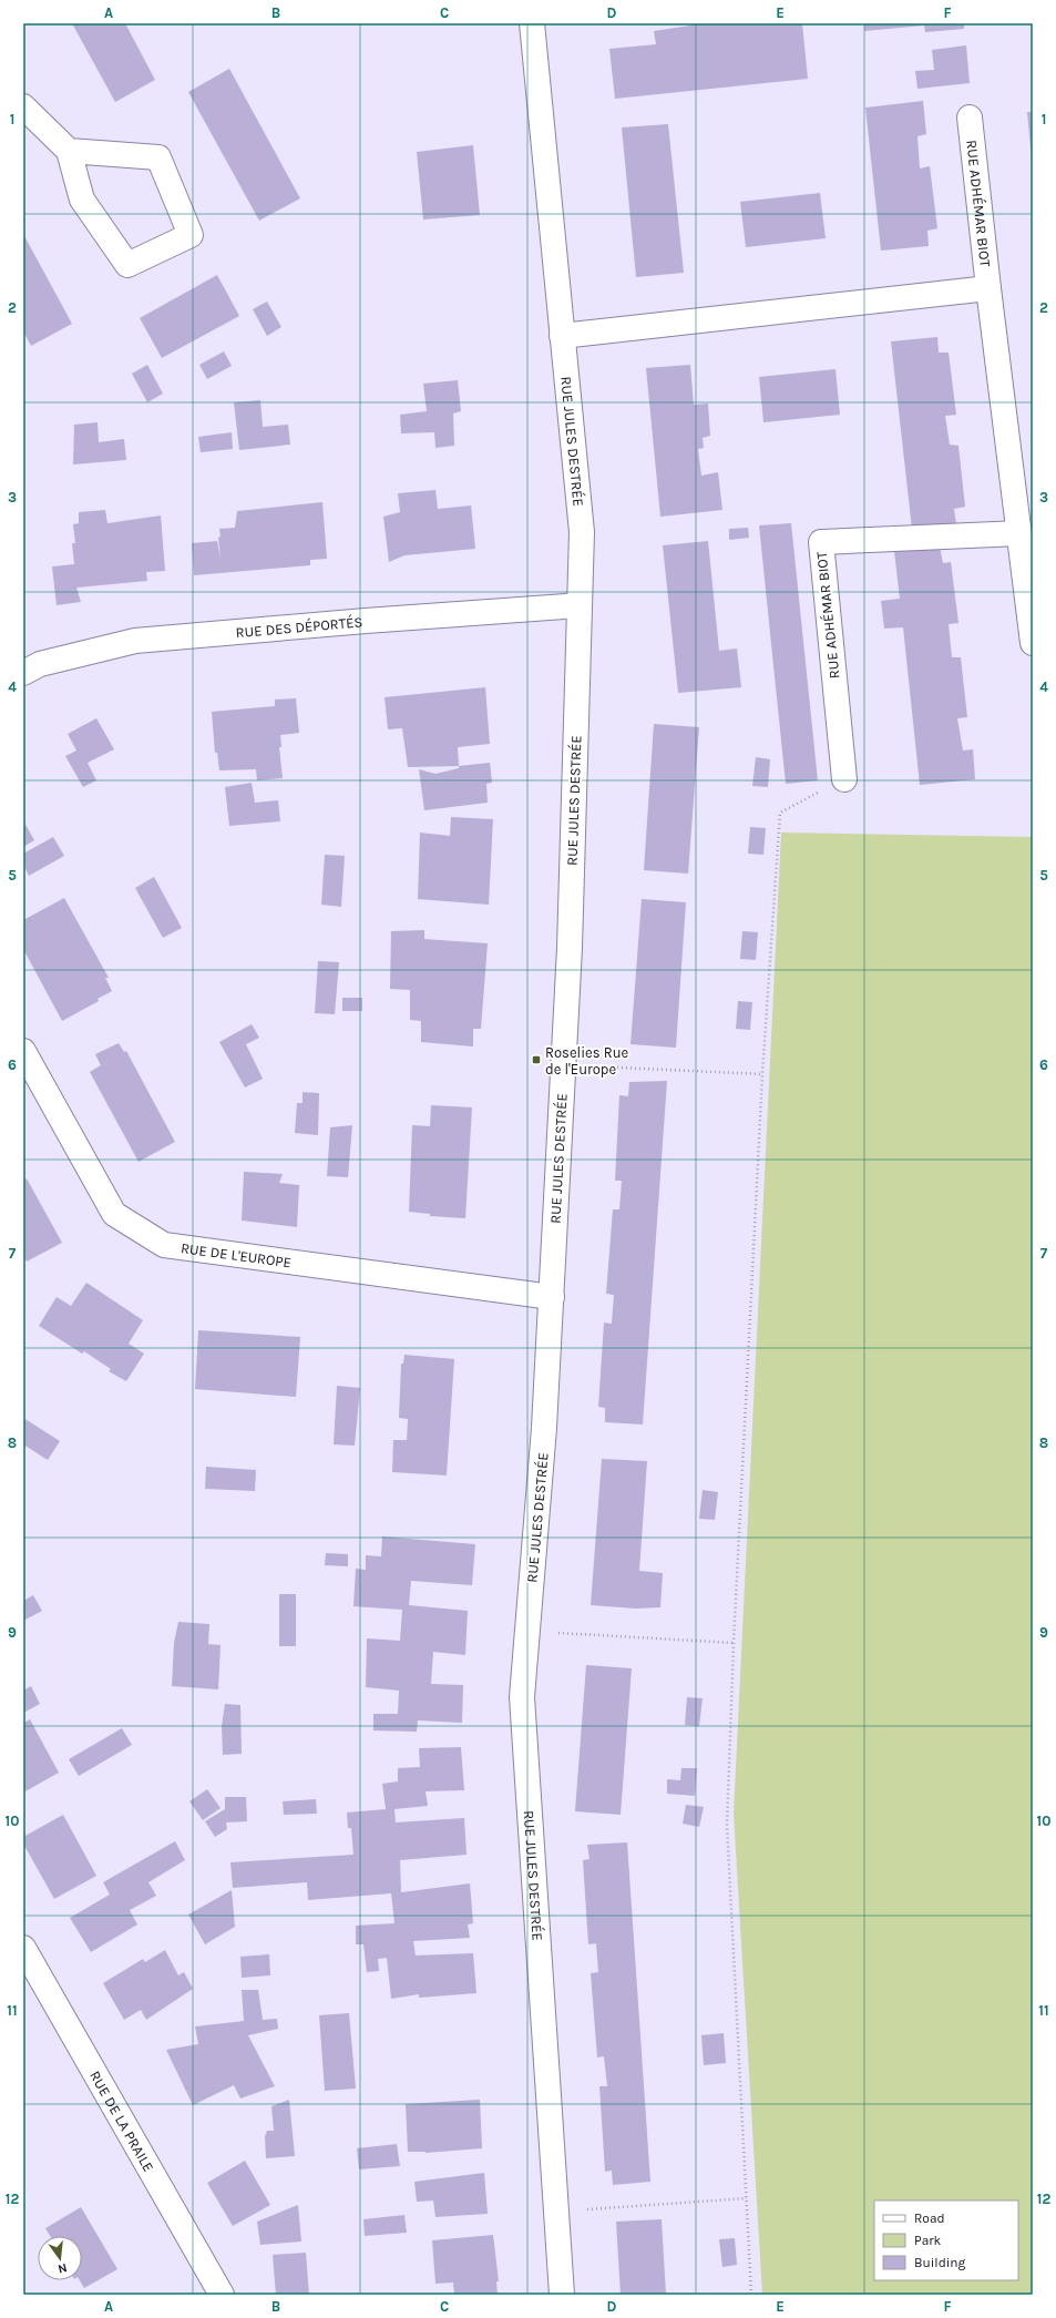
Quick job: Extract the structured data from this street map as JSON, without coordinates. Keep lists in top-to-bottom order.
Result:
{
  "streets": {
    "street": [
      "RUE ADHÉMAR BIOT",
      "RUE JULES DESTRÉE",
      "RUE DES DÉPORTÉS",
      "RUE DE L'EUROPE",
      "RUE DE LA PRAILE"
    ]
  },
  "crossings": [
    ["RUE JULES DESTRÉE", "RUE DES DÉPORTÉS"],
    ["RUE JULES DESTRÉE", "RUE DE L'EUROPE"]
  ],
  "places": {
    "transit": ["Roselies Rue de l'Europe"]
  },
  "legend": ["Road", "Park", "Building"],
  "north": "bottom",
  "grid": {
    "columns": [
      "A",
      "B",
      "C",
      "D",
      "E",
      "F"
    ],
    "rows": [
      "1",
      "2",
      "3",
      "4",
      "5",
      "6",
      "7",
      "8",
      "9",
      "10",
      "11",
      "12"
    ]
  }
}
